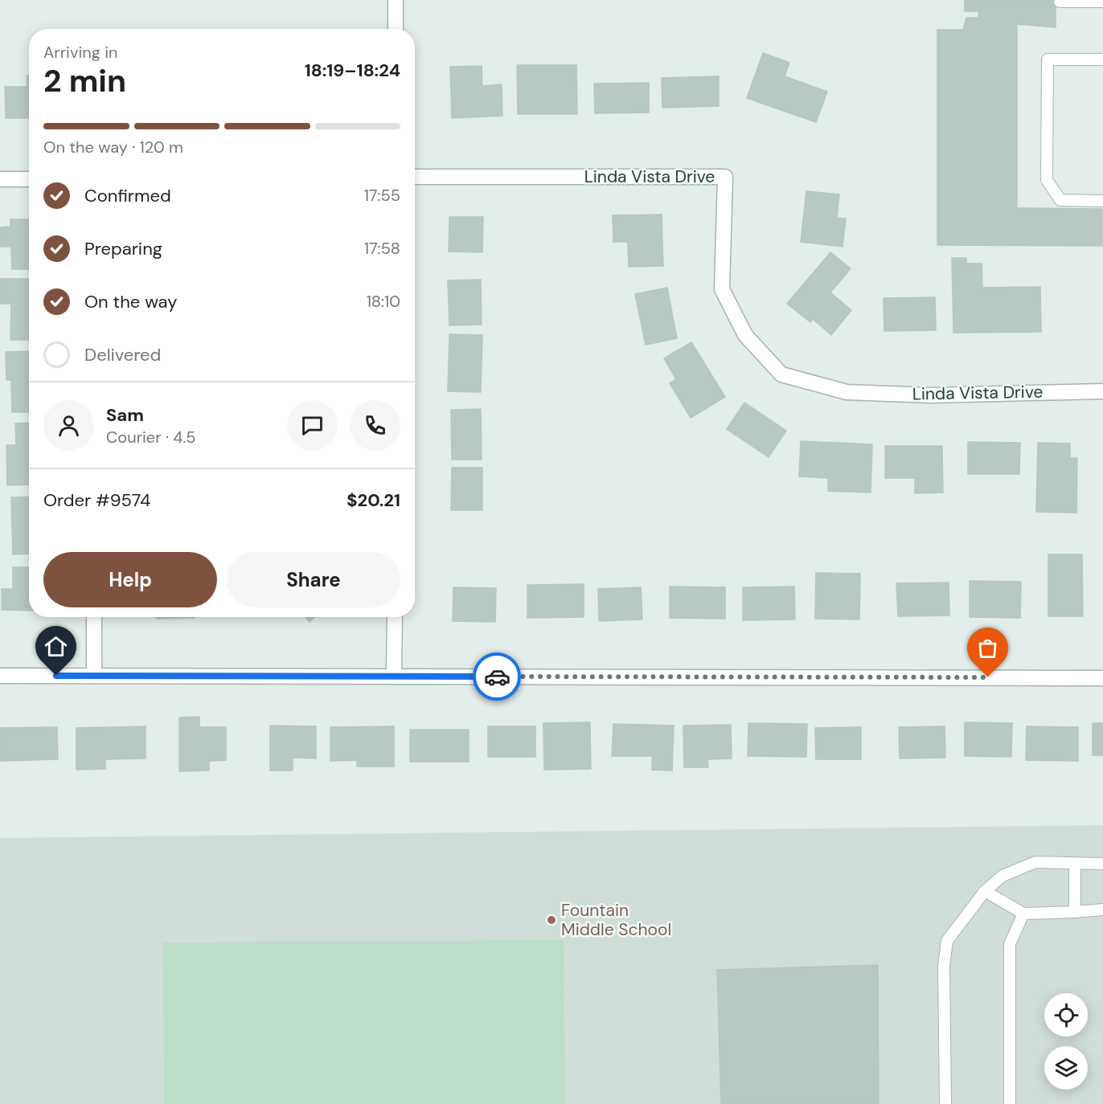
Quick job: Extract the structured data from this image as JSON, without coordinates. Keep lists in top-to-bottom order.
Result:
{
  "streets": {
    "street": ["Linda Vista Drive"]
  },
  "places": ["Fountain Middle School"],
  "page": {
    "heading": ["2 min", "Arriving in", "18:19–18:24"],
    "panel": [
      "Sam",
      "Courier · 4.5",
      "Order #9574",
      "$20.21"
    ],
    "bar": "On the way · 120 m",
    "list": [
      ["Confirmed", "17:55"],
      ["Preparing", "17:58"],
      ["On the way", "18:10"],
      "Delivered"
    ],
    "buttons": ["Help", "Share"]
  }
}
